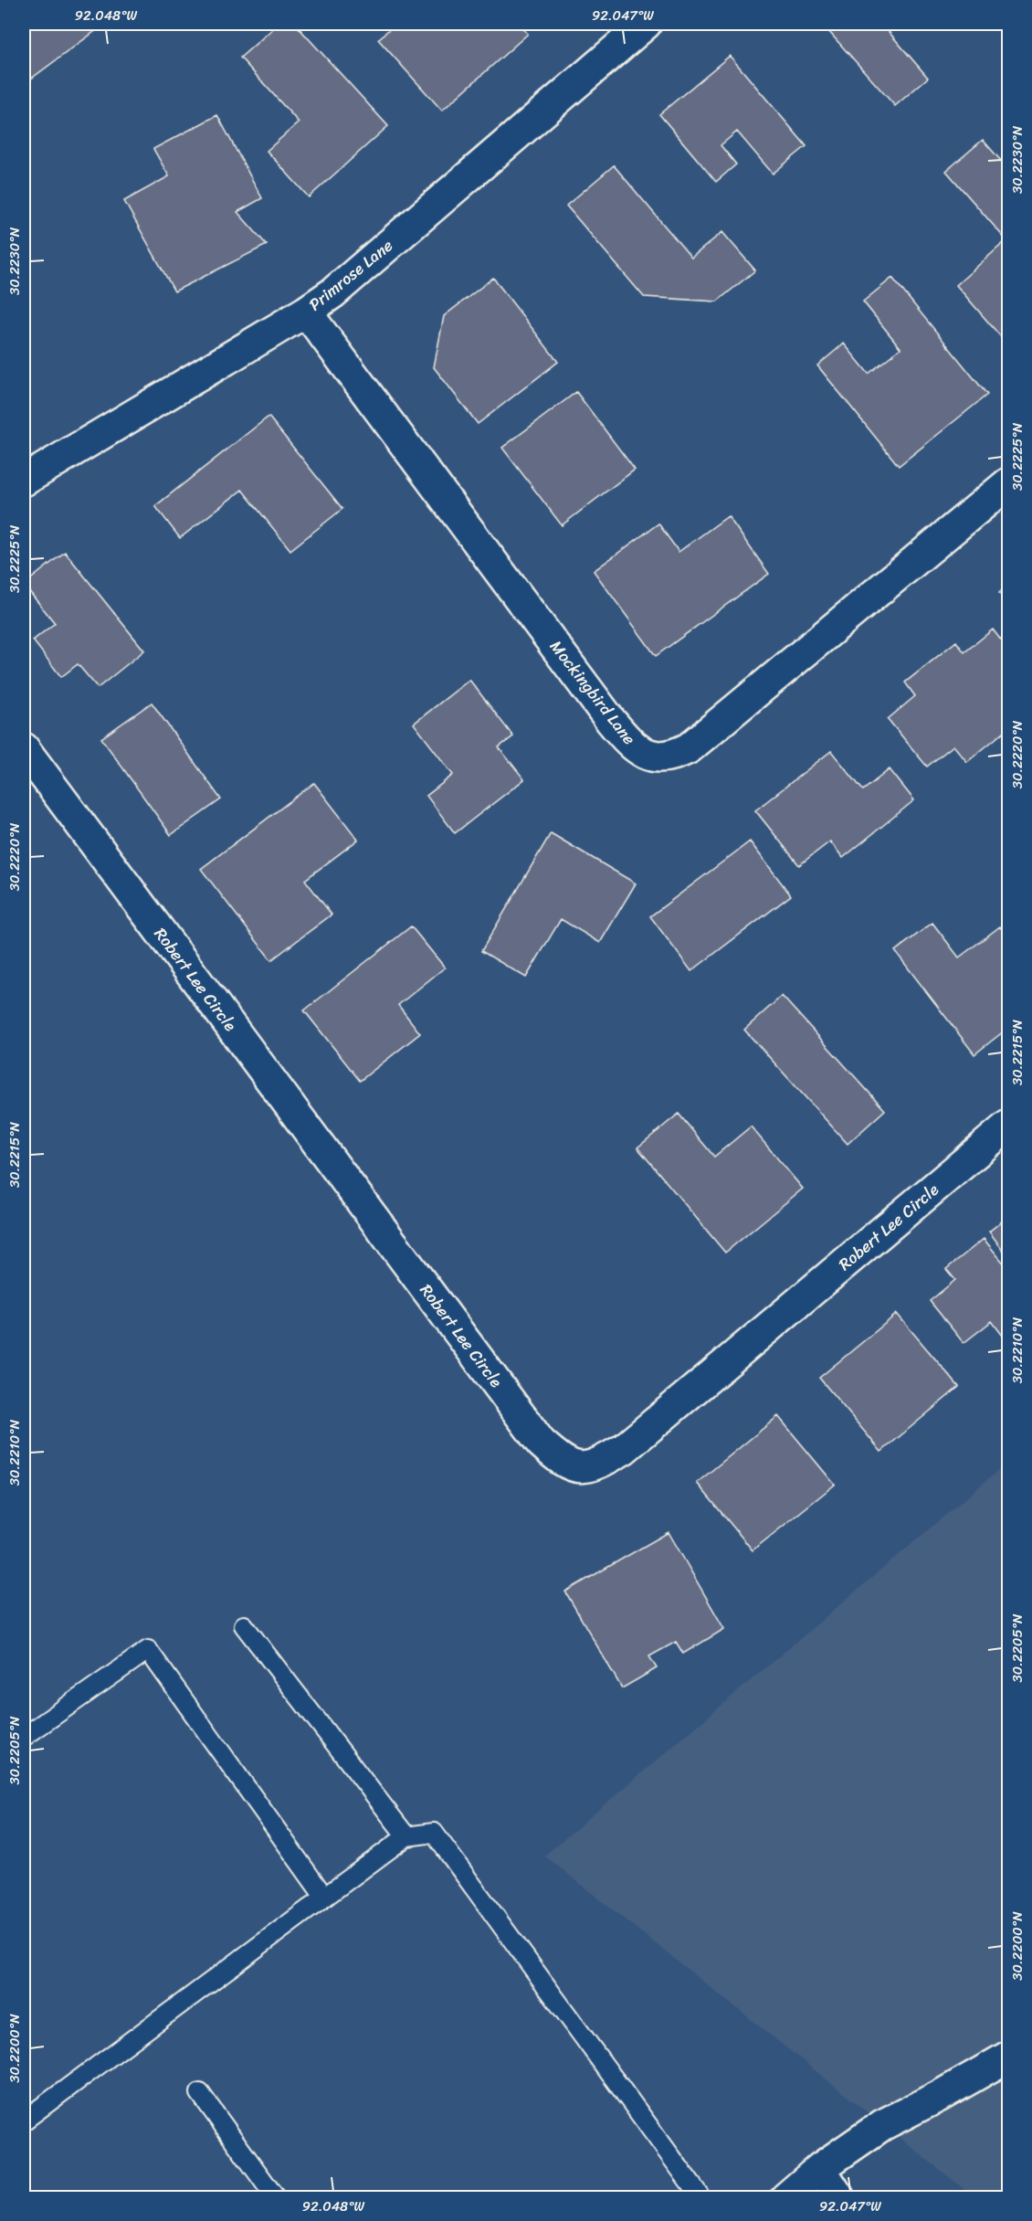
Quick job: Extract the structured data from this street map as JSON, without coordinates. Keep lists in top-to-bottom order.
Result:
{
  "streets": {
    "street": ["Primrose Lane", "Mockingbird Lane", "Robert Lee Circle"]
  },
  "crossings": [
    ["Primrose Lane", "Mockingbird Lane"]
  ],
  "coordinates": [
    "92.048°W",
    "92.047°W",
    "30.2230°N",
    "30.2225°N",
    "30.2220°N",
    "30.2215°N",
    "30.2210°N",
    "30.2205°N",
    "30.2200°N"
  ]
}
